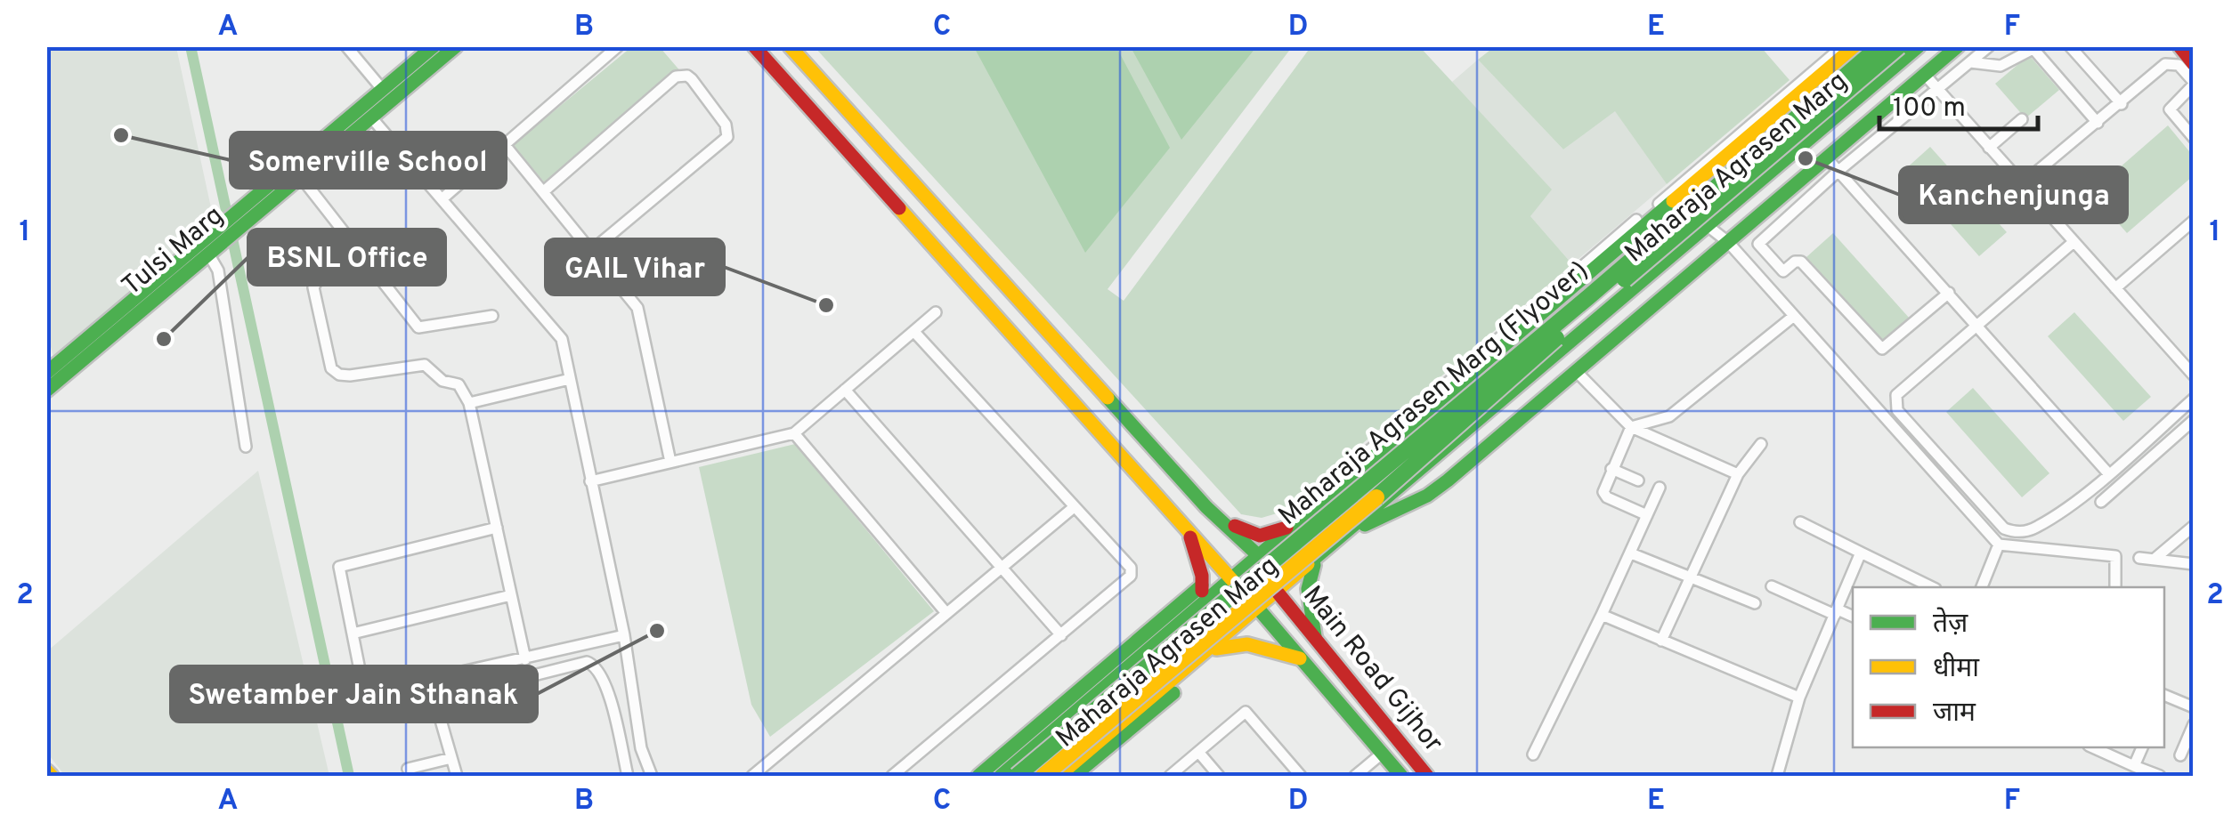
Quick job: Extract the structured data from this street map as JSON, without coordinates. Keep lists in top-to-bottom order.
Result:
{
  "streets": {
    "main road": [
      "Maharaja Agrasen Marg",
      "Tulsi Marg",
      "Maharaja Agrasen Marg (Flyover)",
      "Main Road Gijhor"
    ]
  },
  "crossings": [
    ["Maharaja Agrasen Marg", "Main Road Gijhor"]
  ],
  "places": [
    "Somerville School",
    "Kanchenjunga",
    "GAIL Vihar",
    "BSNL Office",
    "Swetamber Jain Sthanak"
  ],
  "legend": ["तेज़", "धीमा", "जाम"],
  "scale_bar": "100 m",
  "grid": {
    "columns": [
      "A",
      "B",
      "C",
      "D",
      "E",
      "F"
    ],
    "rows": ["1", "2"]
  }
}
